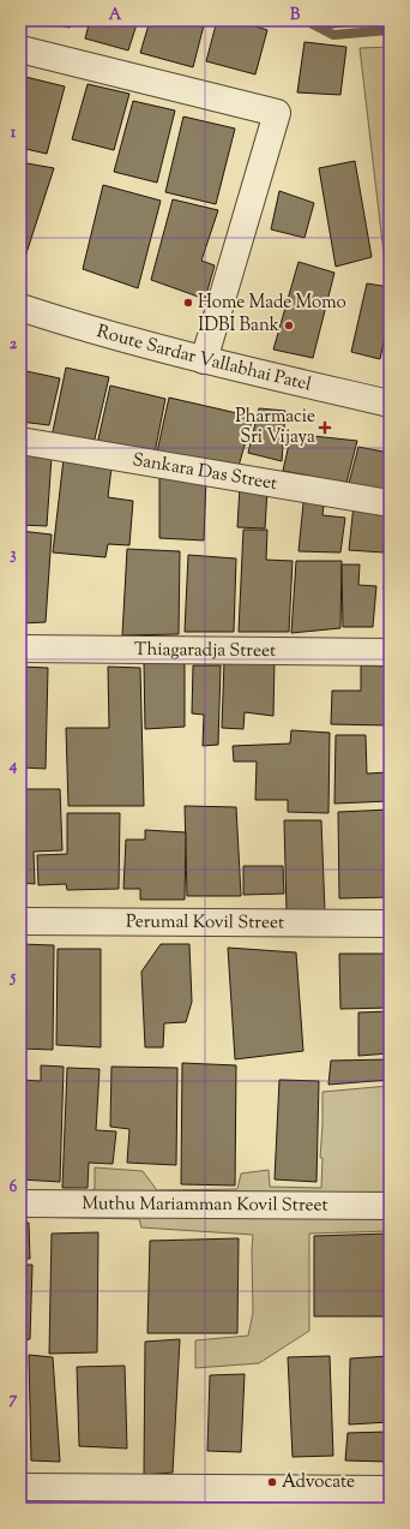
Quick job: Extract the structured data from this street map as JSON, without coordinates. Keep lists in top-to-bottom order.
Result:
{
  "streets": {
    "street": [
      "Route Sardar Vallabhai Patel",
      "Sankara Das Street",
      "Thiagaradja Street",
      "Perumal Kovil Street",
      "Muthu Mariamman Kovil Street"
    ]
  },
  "places": {
    "other": ["Home Made Momo", "IDBI Bank", "Advocate"],
    "health": ["Pharmacie Sri Vijaya"]
  },
  "grid": {
    "columns": ["A", "B"],
    "rows": [
      "1",
      "2",
      "3",
      "4",
      "5",
      "6",
      "7"
    ]
  }
}
